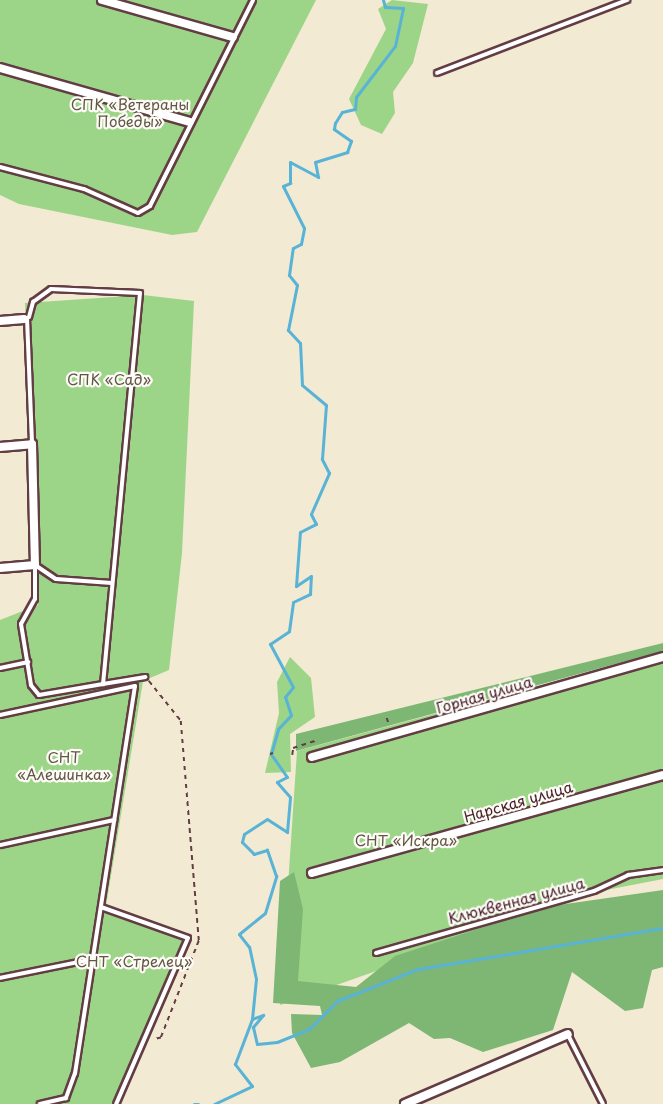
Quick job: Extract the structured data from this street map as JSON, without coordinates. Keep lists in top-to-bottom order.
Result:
{
  "streets": {
    "street": ["Горная улица", "Нарская улица"],
    "lane": ["Клюквенная улица"]
  },
  "parks": [
    "СПК «Ветераны Победы»",
    "СПК «Сад»",
    "СНТ «Алешинка»",
    "СНТ «Искра»",
    "СНТ «Стрелец»"
  ]
}
